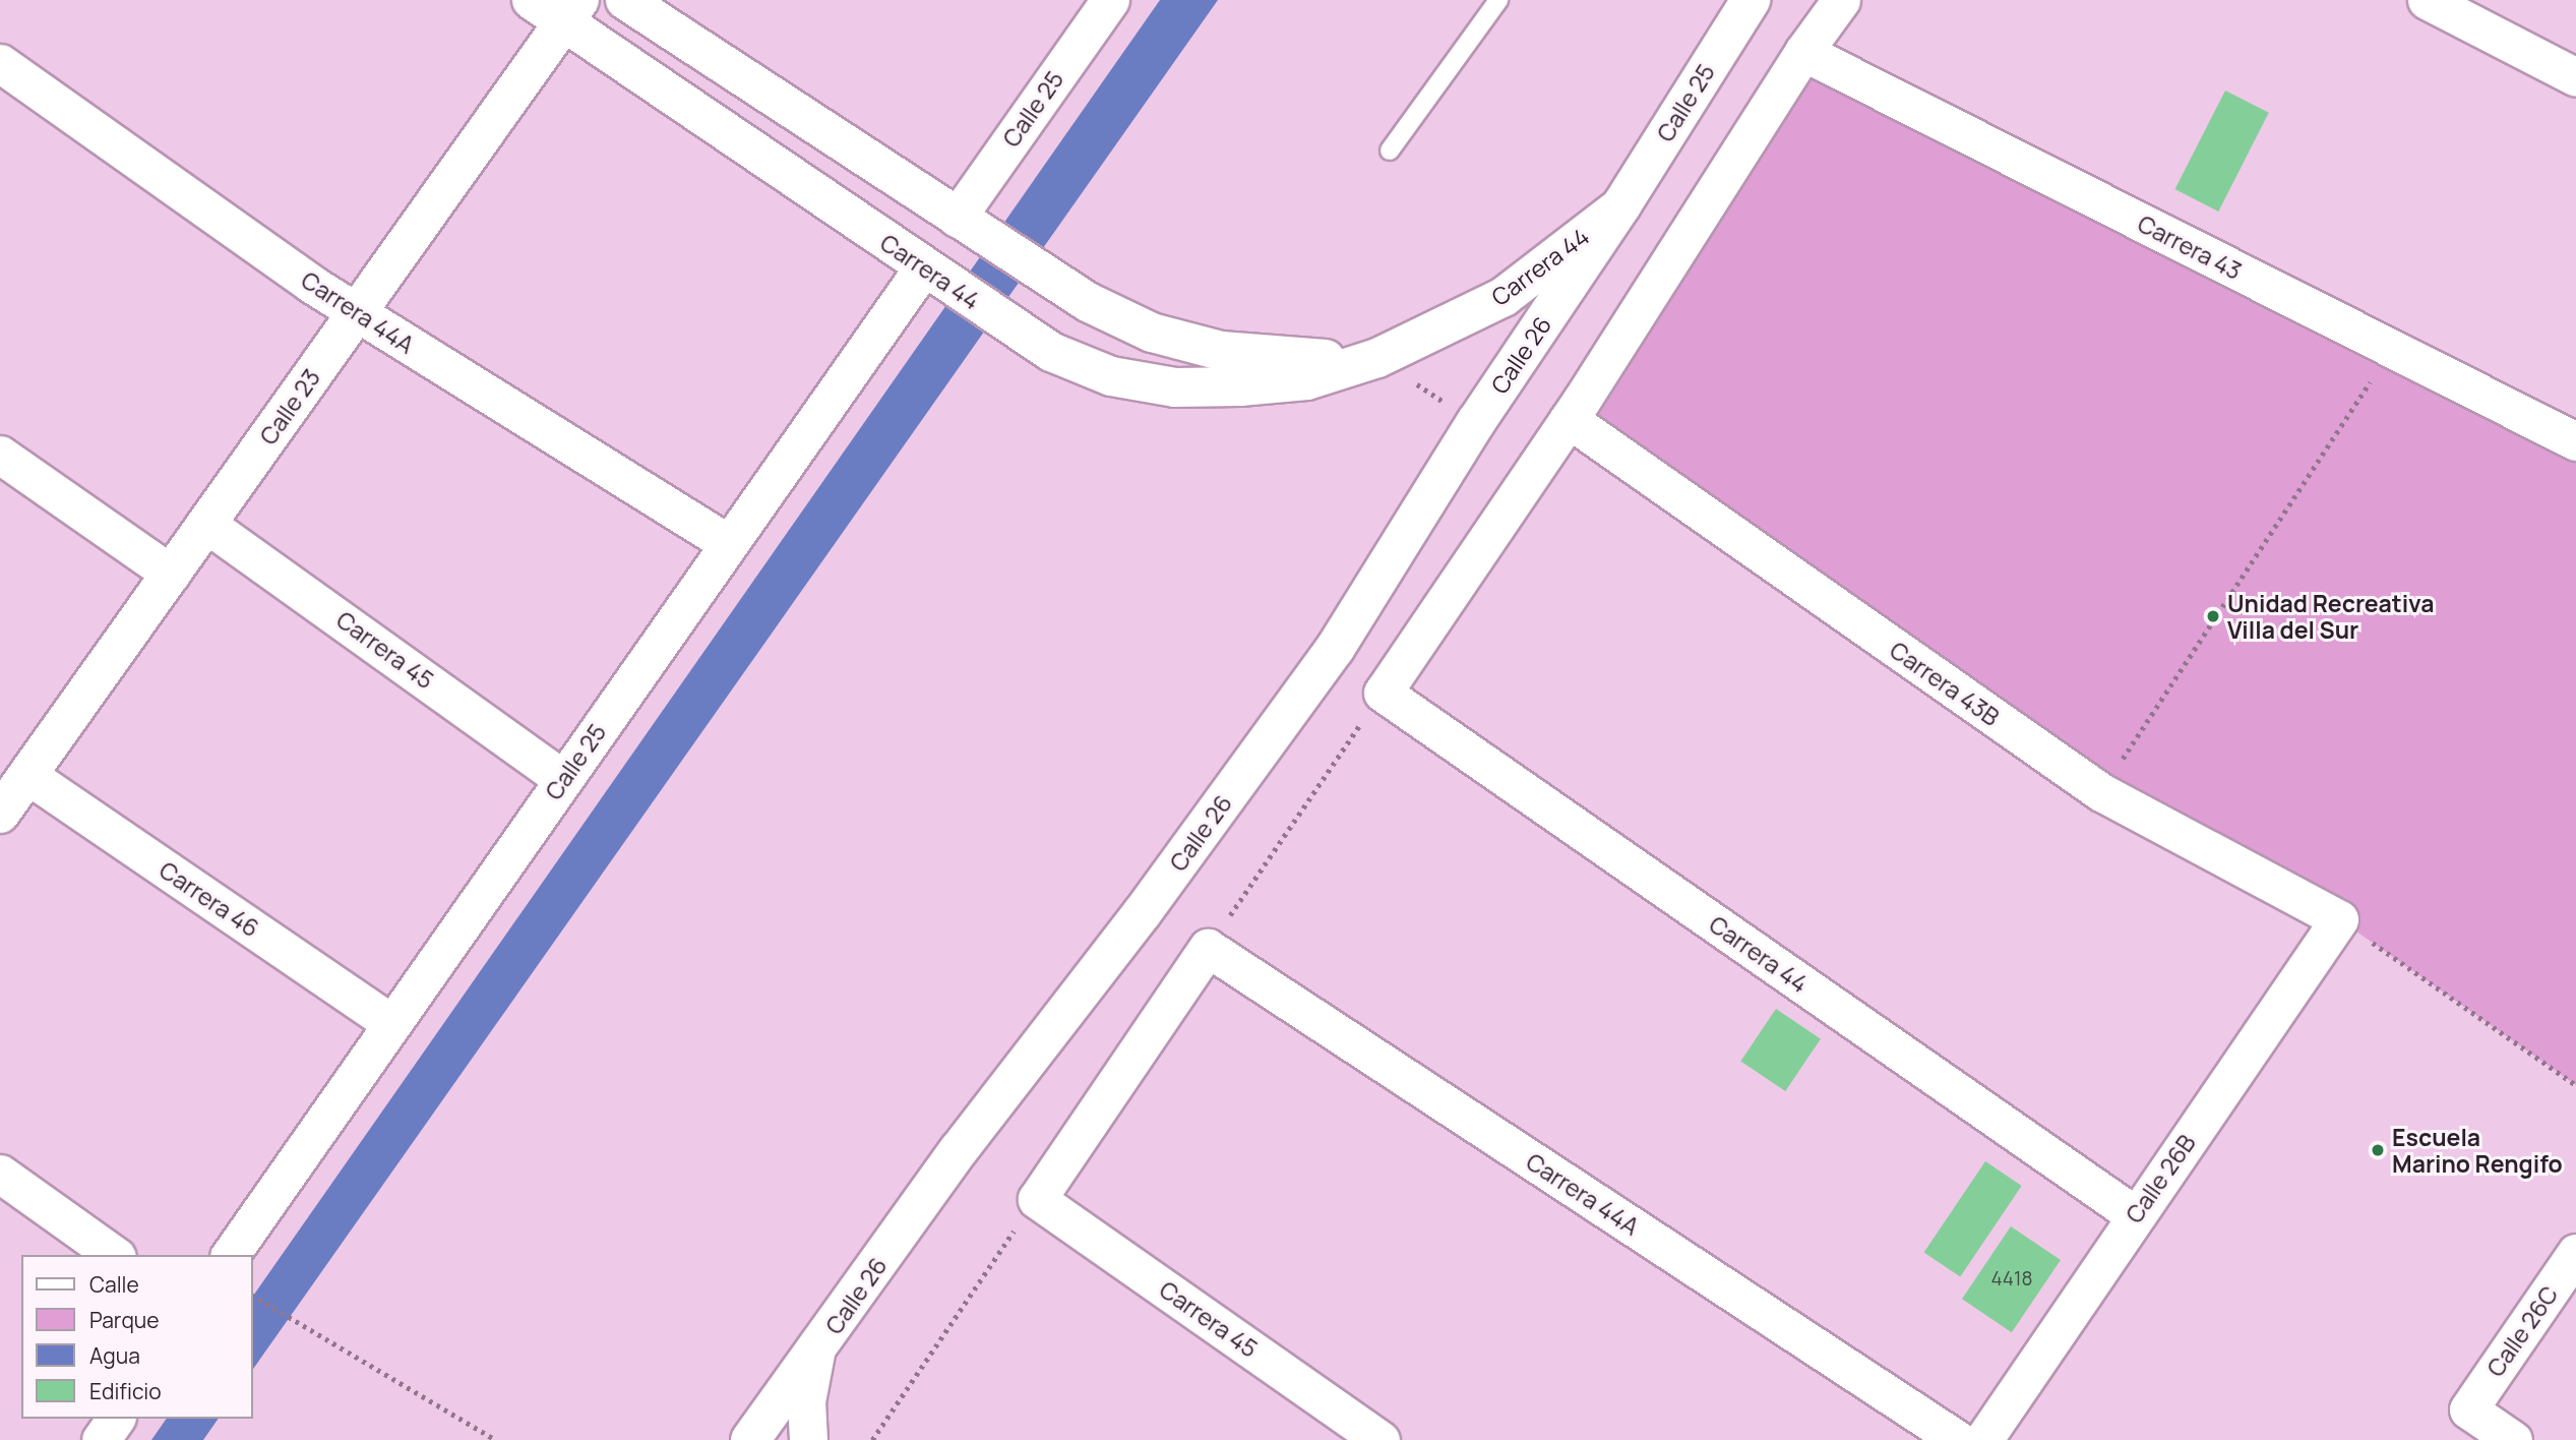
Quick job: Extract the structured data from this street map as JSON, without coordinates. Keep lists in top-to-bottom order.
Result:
{
  "streets": {
    "main road": [
      "Calle 25",
      "Carrera 44",
      "Calle 26",
      "Calle 23"
    ],
    "street": [
      "Carrera 43",
      "Carrera 44A",
      "Carrera 45",
      "Carrera 43B",
      "Carrera 46",
      "Calle 26B",
      "Calle 26C"
    ]
  },
  "crossings": [
    ["Calle 25", "Carrera 44"],
    ["Calle 25", "Carrera 44A"],
    ["Calle 25", "Calle 26"],
    ["Calle 25", "Carrera 45"],
    ["Calle 25", "Carrera 46"],
    ["Carrera 44", "Calle 26"],
    ["Carrera 44", "Calle 23"],
    ["Carrera 44", "Calle 26B"],
    ["Carrera 44A", "Calle 23"],
    ["Calle 23", "Carrera 45"],
    ["Calle 23", "Carrera 46"],
    ["Carrera 43B", "Calle 26B"]
  ],
  "places": ["Unidad Recreativa Villa del Sur", "Escuela Marino Rengifo"],
  "house_numbers": ["4418"],
  "legend": [
    "Calle",
    "Parque",
    "Agua",
    "Edificio"
  ]
}
